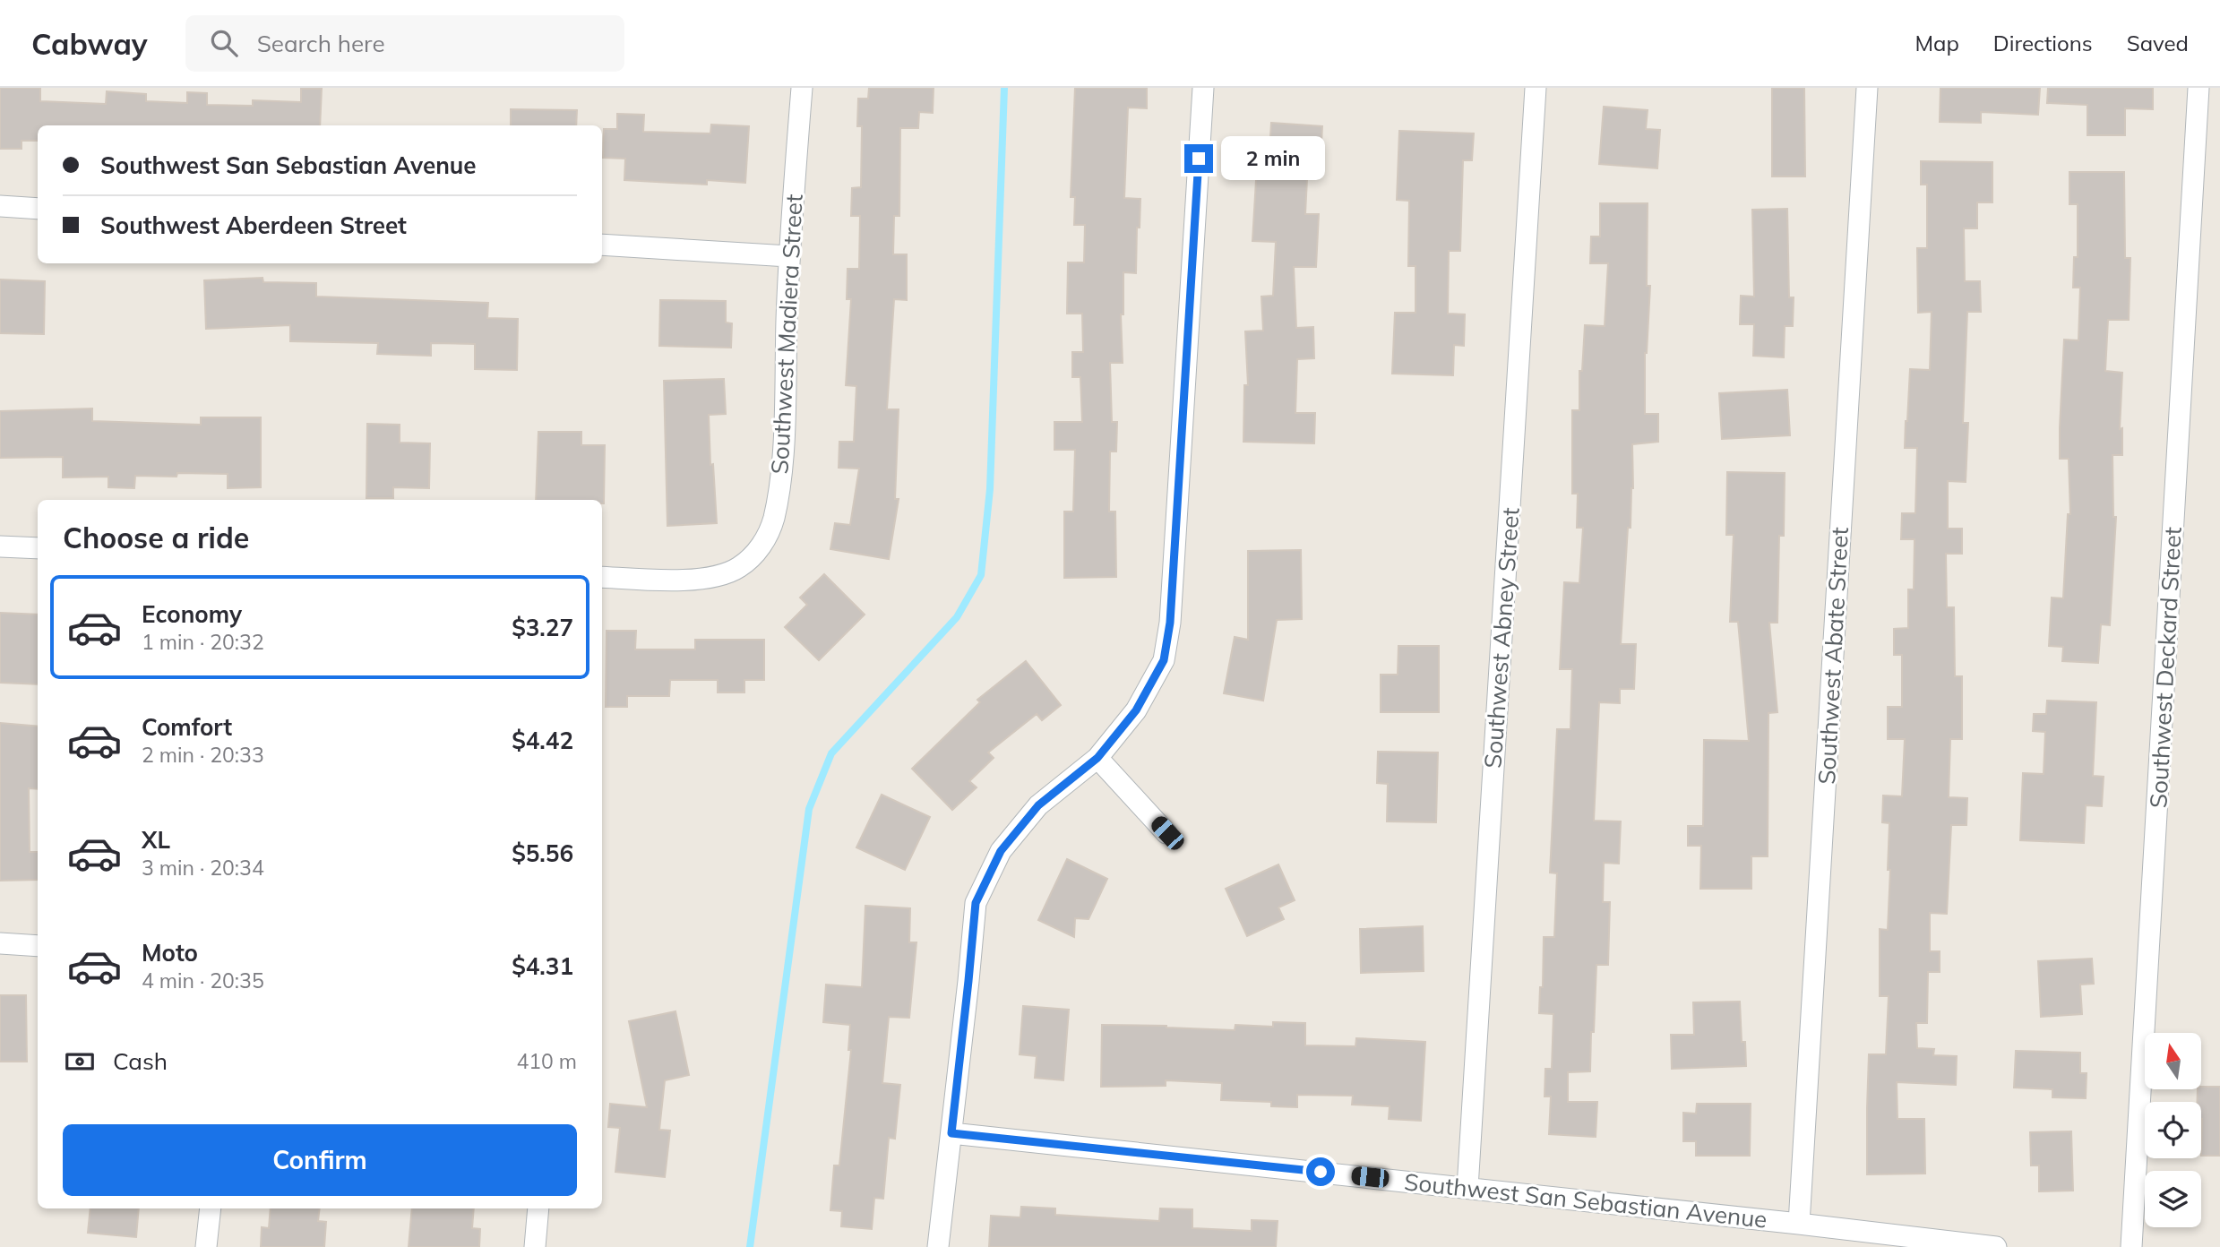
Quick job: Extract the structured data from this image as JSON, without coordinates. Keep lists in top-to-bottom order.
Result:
{
  "streets": {
    "street": [
      "Southwest Madiera Street",
      "Southwest Abney Street",
      "Southwest Abate Street",
      "Southwest Deckard Street",
      "Southwest San Sebastian Avenue"
    ]
  },
  "crossings": [
    ["Southwest Abney Street", "Southwest San Sebastian Avenue"],
    ["Southwest Abate Street", "Southwest San Sebastian Avenue"]
  ],
  "north": "top",
  "page": {
    "header": "Cabway",
    "search": "Search here",
    "nav": ["Map", "Directions", "Saved"],
    "banner": ["Southwest San Sebastian Avenue", "Southwest Aberdeen Street"],
    "bubble": "2 min",
    "heading": "Choose a ride",
    "list": [
      {
        "name": "Economy",
        "note": "1 min · 20:32",
        "value": "$3.27"
      },
      {
        "name": "Comfort",
        "note": "2 min · 20:33",
        "value": "$4.42"
      },
      {
        "name": "XL",
        "note": "3 min · 20:34",
        "value": "$5.56"
      },
      {
        "name": "Moto",
        "note": "4 min · 20:35",
        "value": "$4.31"
      }
    ],
    "pay": ["Cash", "410 m"],
    "buttons": "Confirm"
  }
}
